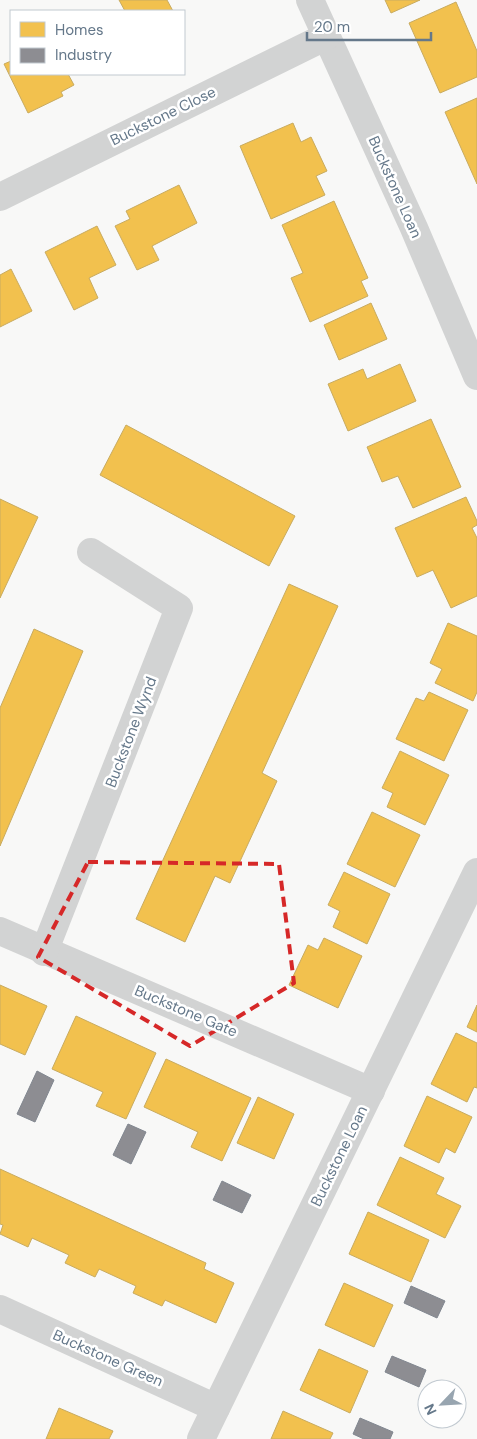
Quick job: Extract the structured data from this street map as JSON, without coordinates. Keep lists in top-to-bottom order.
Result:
{
  "streets": {
    "street": [
      "Buckstone Close",
      "Buckstone Loan",
      "Buckstone Wynd",
      "Buckstone Gate",
      "Buckstone Green"
    ]
  },
  "crossings": [
    ["Buckstone Close", "Buckstone Loan"],
    ["Buckstone Loan", "Buckstone Gate"],
    ["Buckstone Loan", "Buckstone Green"],
    ["Buckstone Wynd", "Buckstone Gate"]
  ],
  "legend": ["Homes", "Industry"],
  "scale_bar": "20 m",
  "north": "bottom left"
}
